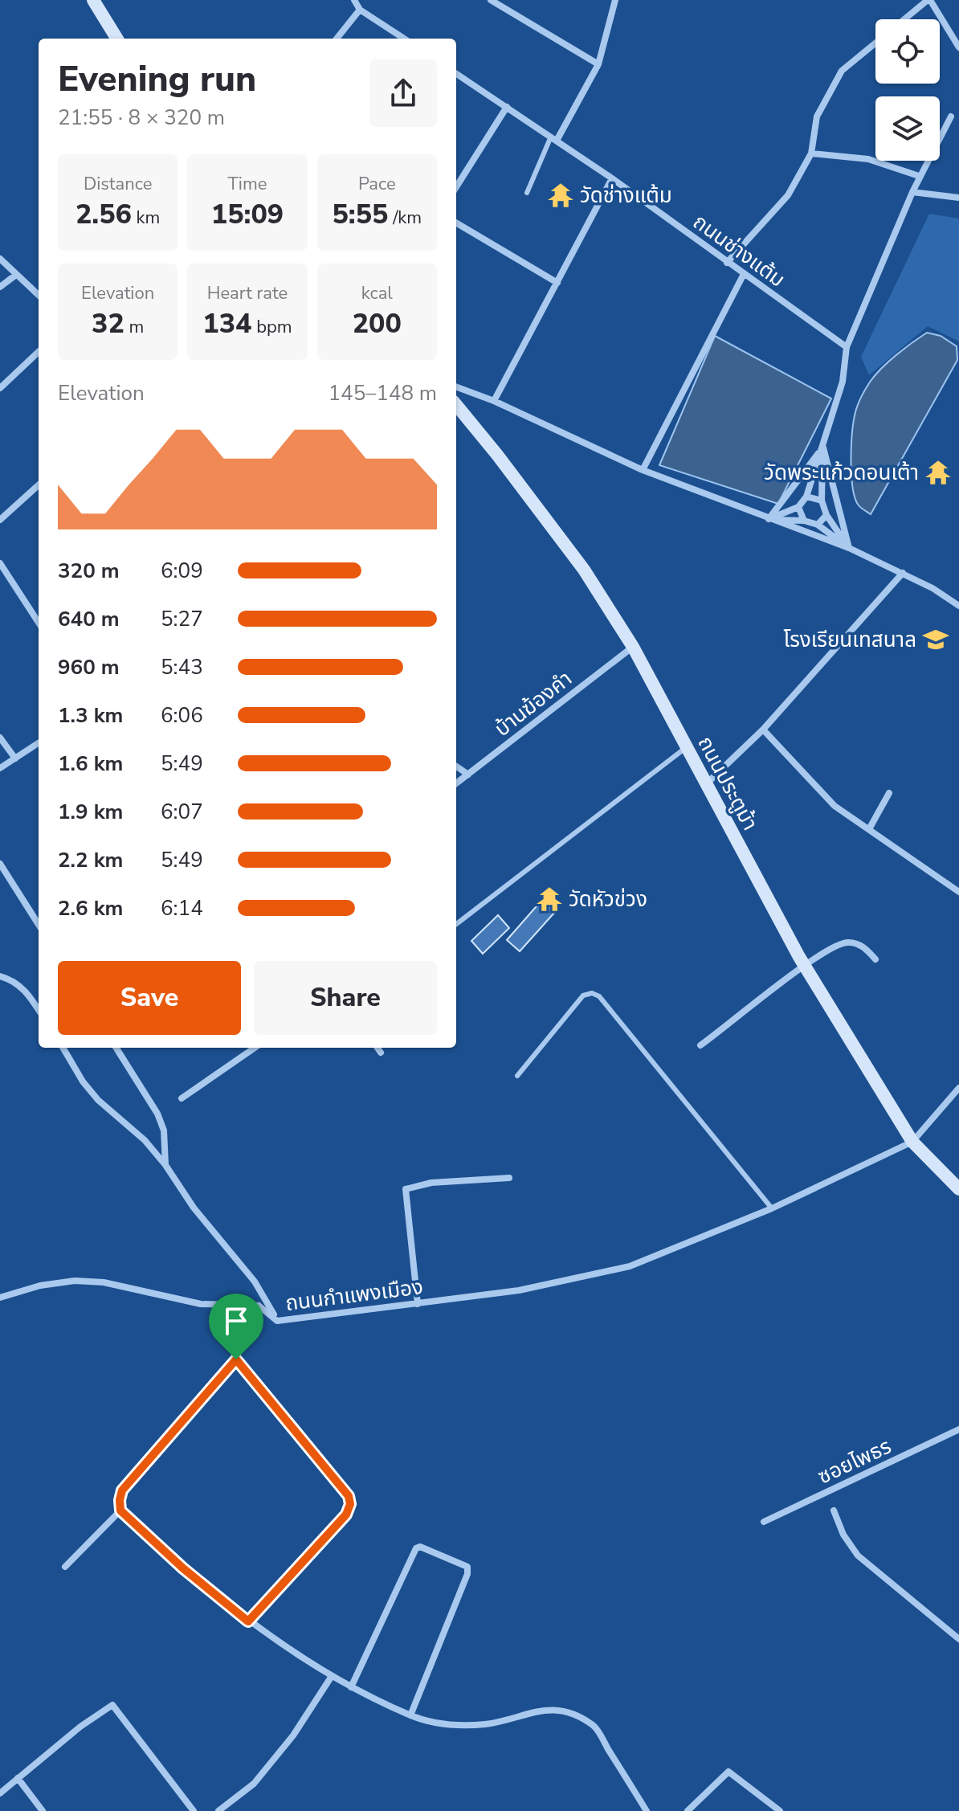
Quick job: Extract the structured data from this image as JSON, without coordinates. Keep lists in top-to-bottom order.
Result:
{
  "streets": {
    "main road": ["ถนนประตูม้า"],
    "street": [
      "ถนนช่างแต้ม",
      "บ้านฆ้องคำ",
      "ถนนกำแพงเมือง",
      "ซอยไพธร"
    ]
  },
  "crossings": [
    ["บ้านฆ้องคำ", "ถนนประตูม้า"],
    ["ถนนประตูม้า", "ถนนกำแพงเมือง"]
  ],
  "places": {
    "temple": ["วัดช่างแต้ม", "วัดพระแก้วดอนเต้า", "วัดหัวข่วง"],
    "school or university": ["โรงเรียนเทสนาล"]
  },
  "page": {
    "heading": ["Evening run", "21:55 · 8 × 320 m"],
    "stats": [
      ["Distance", "2.56 km"],
      ["Time", "15:09"],
      ["Pace", "5:55 /km"],
      ["Elevation", "32 m"],
      ["Heart rate", "134 bpm"],
      ["kcal", "200"]
    ],
    "chart": ["Elevation", "145–148 m"],
    "list": [
      {
        "name": "320 m",
        "note": "6:09"
      },
      {
        "name": "640 m",
        "note": "5:27"
      },
      {
        "name": "960 m",
        "note": "5:43"
      },
      {
        "name": "1.3 km",
        "note": "6:06"
      },
      {
        "name": "1.6 km",
        "note": "5:49"
      },
      {
        "name": "1.9 km",
        "note": "6:07"
      },
      {
        "name": "2.2 km",
        "note": "5:49"
      },
      {
        "name": "2.6 km",
        "note": "6:14"
      }
    ],
    "buttons": ["Save", "Share"]
  }
}
